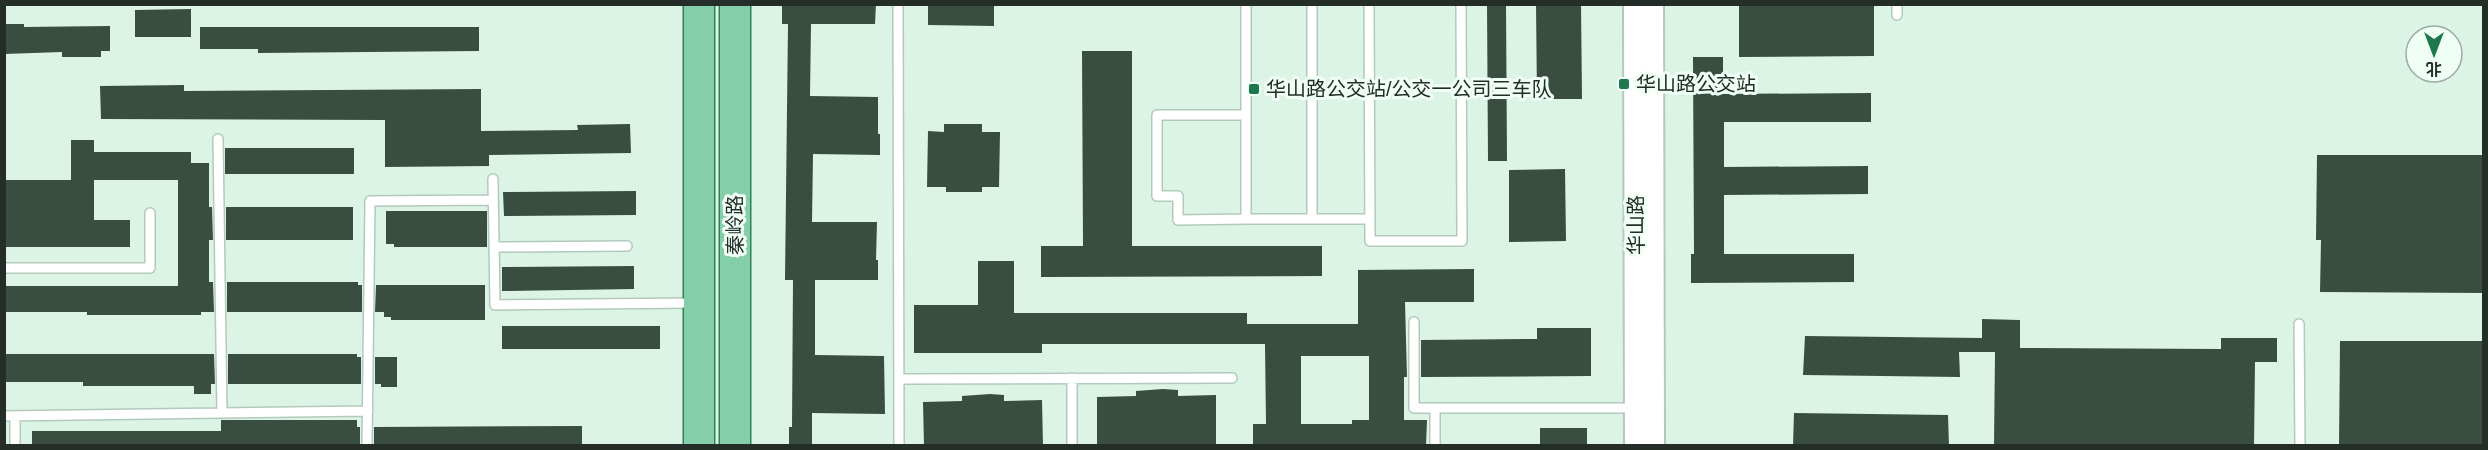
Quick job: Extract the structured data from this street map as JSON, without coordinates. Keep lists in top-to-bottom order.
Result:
{
  "streets": {
    "main road": ["秦岭路"],
    "street": ["华山路"]
  },
  "places": {
    "transit": ["华山路公交站", "华山路公交站/公交一公司三车队"]
  },
  "north": "bottom"
}
